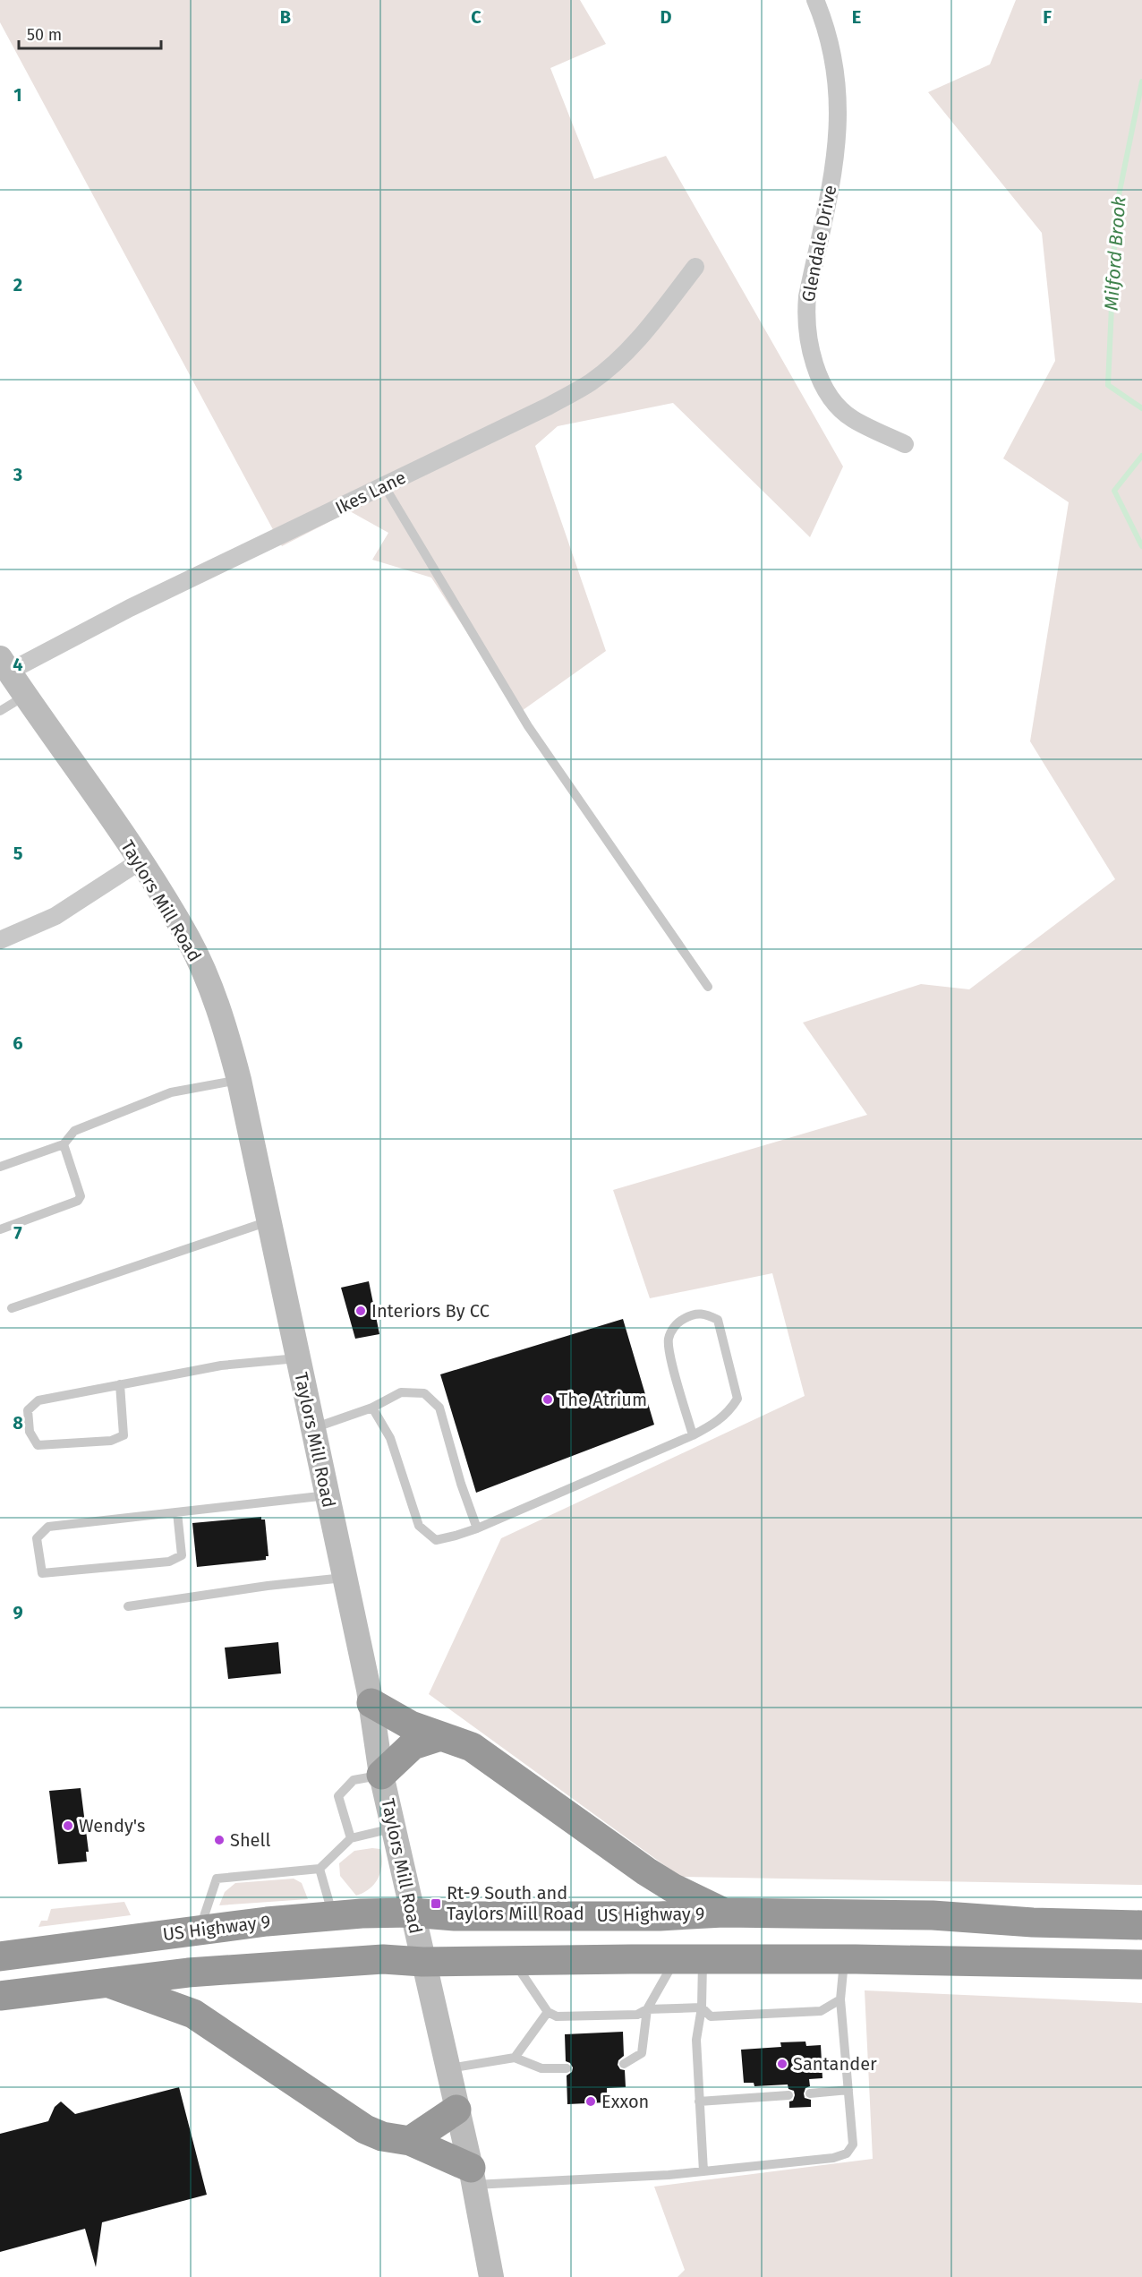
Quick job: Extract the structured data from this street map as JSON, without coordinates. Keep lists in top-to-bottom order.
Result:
{
  "streets": {
    "highway": ["US Highway 9"],
    "street": ["Glendale Drive", "Ikes Lane", "Taylors Mill Road"]
  },
  "crossings": [
    ["Ikes Lane", "Taylors Mill Road"],
    ["Taylors Mill Road", "US Highway 9"]
  ],
  "water": ["Milford Brook"],
  "places": {
    "other": [
      "Interiors By CC",
      "The Atrium",
      "Wendy's",
      "Shell",
      "Santander",
      "Exxon"
    ],
    "transit": ["Rt-9 South and Taylors Mill Road"]
  },
  "scale_bar": "50 m",
  "grid": {
    "columns": [
      "B",
      "C",
      "D",
      "E",
      "F"
    ],
    "rows": [
      "1",
      "2",
      "3",
      "4",
      "5",
      "6",
      "7",
      "8",
      "9"
    ]
  }
}
